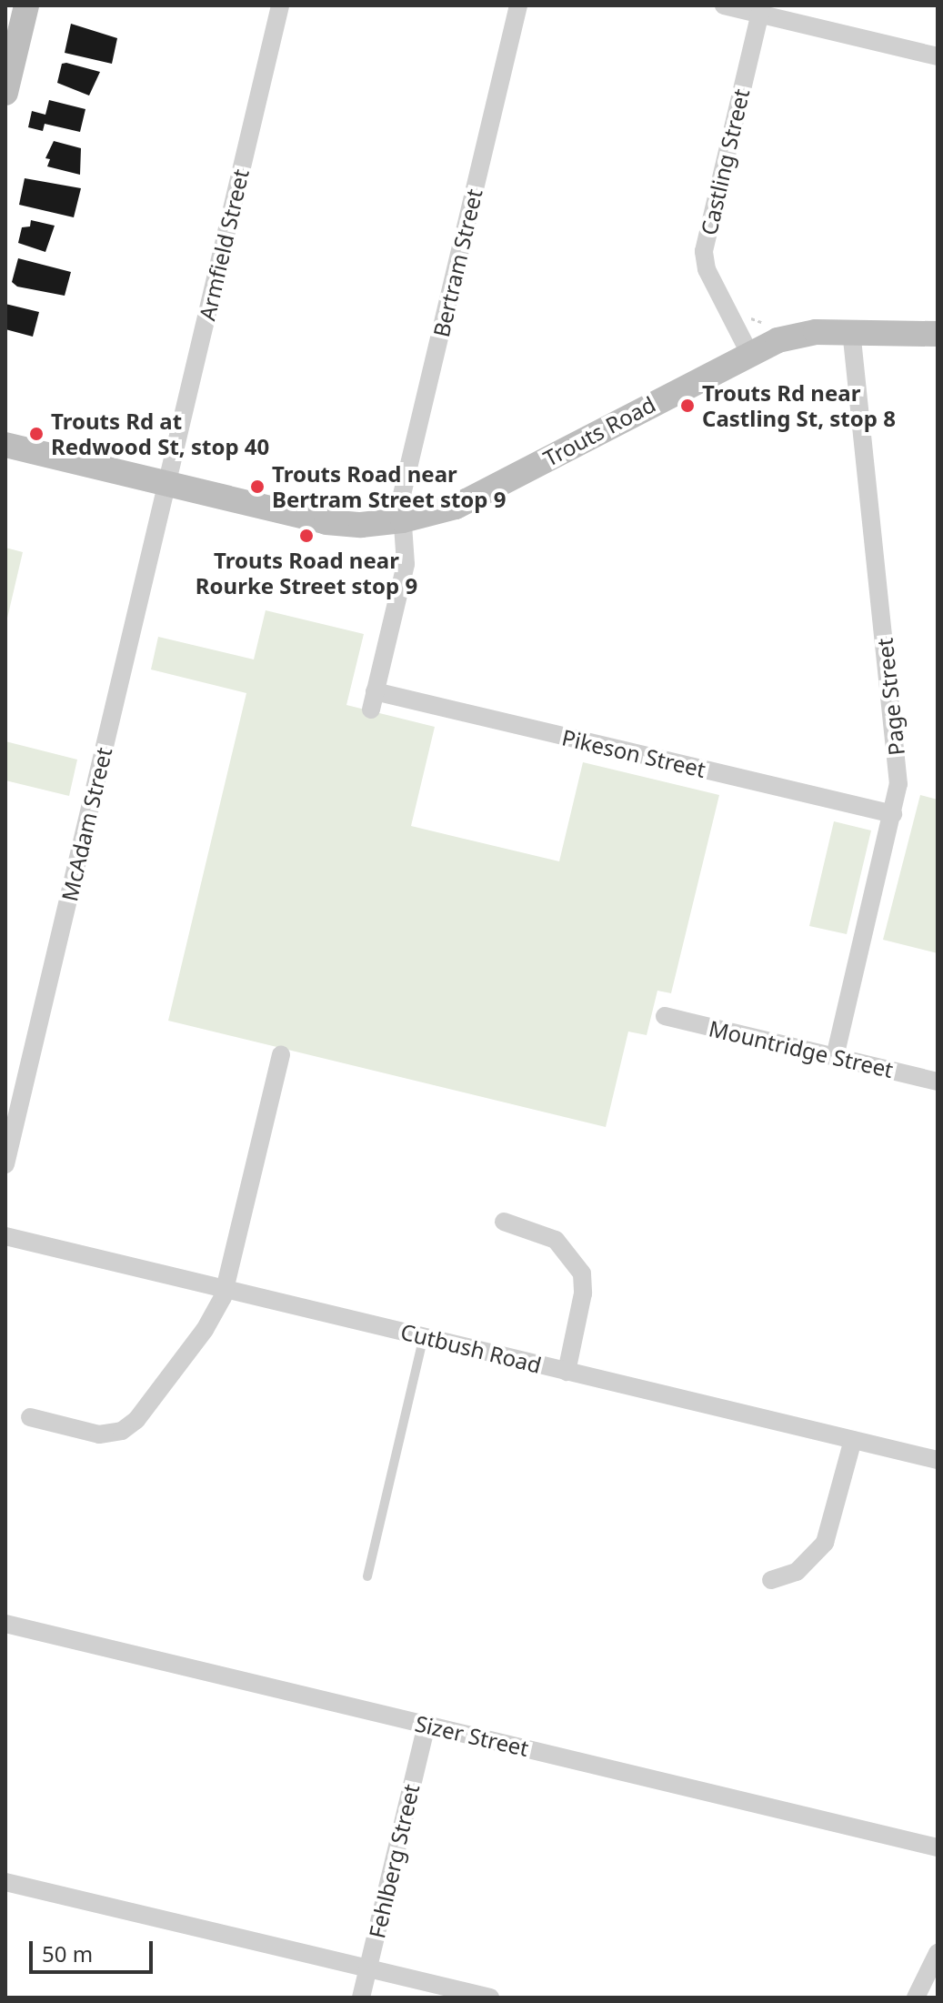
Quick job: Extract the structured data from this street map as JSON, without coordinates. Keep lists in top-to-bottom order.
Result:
{
  "streets": {
    "street": [
      "Castling Street",
      "Armfield Street",
      "Bertram Street",
      "Trouts Road",
      "Page Street",
      "Pikeson Street",
      "McAdam Street",
      "Mountridge Street",
      "Cutbush Road",
      "Sizer Street",
      "Fehlberg Street"
    ]
  },
  "crossings": [
    ["Castling Street", "Trouts Road"],
    ["Armfield Street", "Trouts Road"],
    ["Armfield Street", "McAdam Street"],
    ["Bertram Street", "Trouts Road"],
    ["Bertram Street", "Pikeson Street"],
    ["Trouts Road", "Page Street"],
    ["Trouts Road", "McAdam Street"],
    ["Page Street", "Pikeson Street"],
    ["Page Street", "Mountridge Street"],
    ["Sizer Street", "Fehlberg Street"]
  ],
  "places": [
    "Trouts Rd near Castling St, stop 8",
    "Trouts Rd at Redwood St, stop 40",
    "Trouts Road near Bertram Street stop 9",
    "Trouts Road near Rourke Street stop 9"
  ],
  "scale_bar": "50 m"
}
